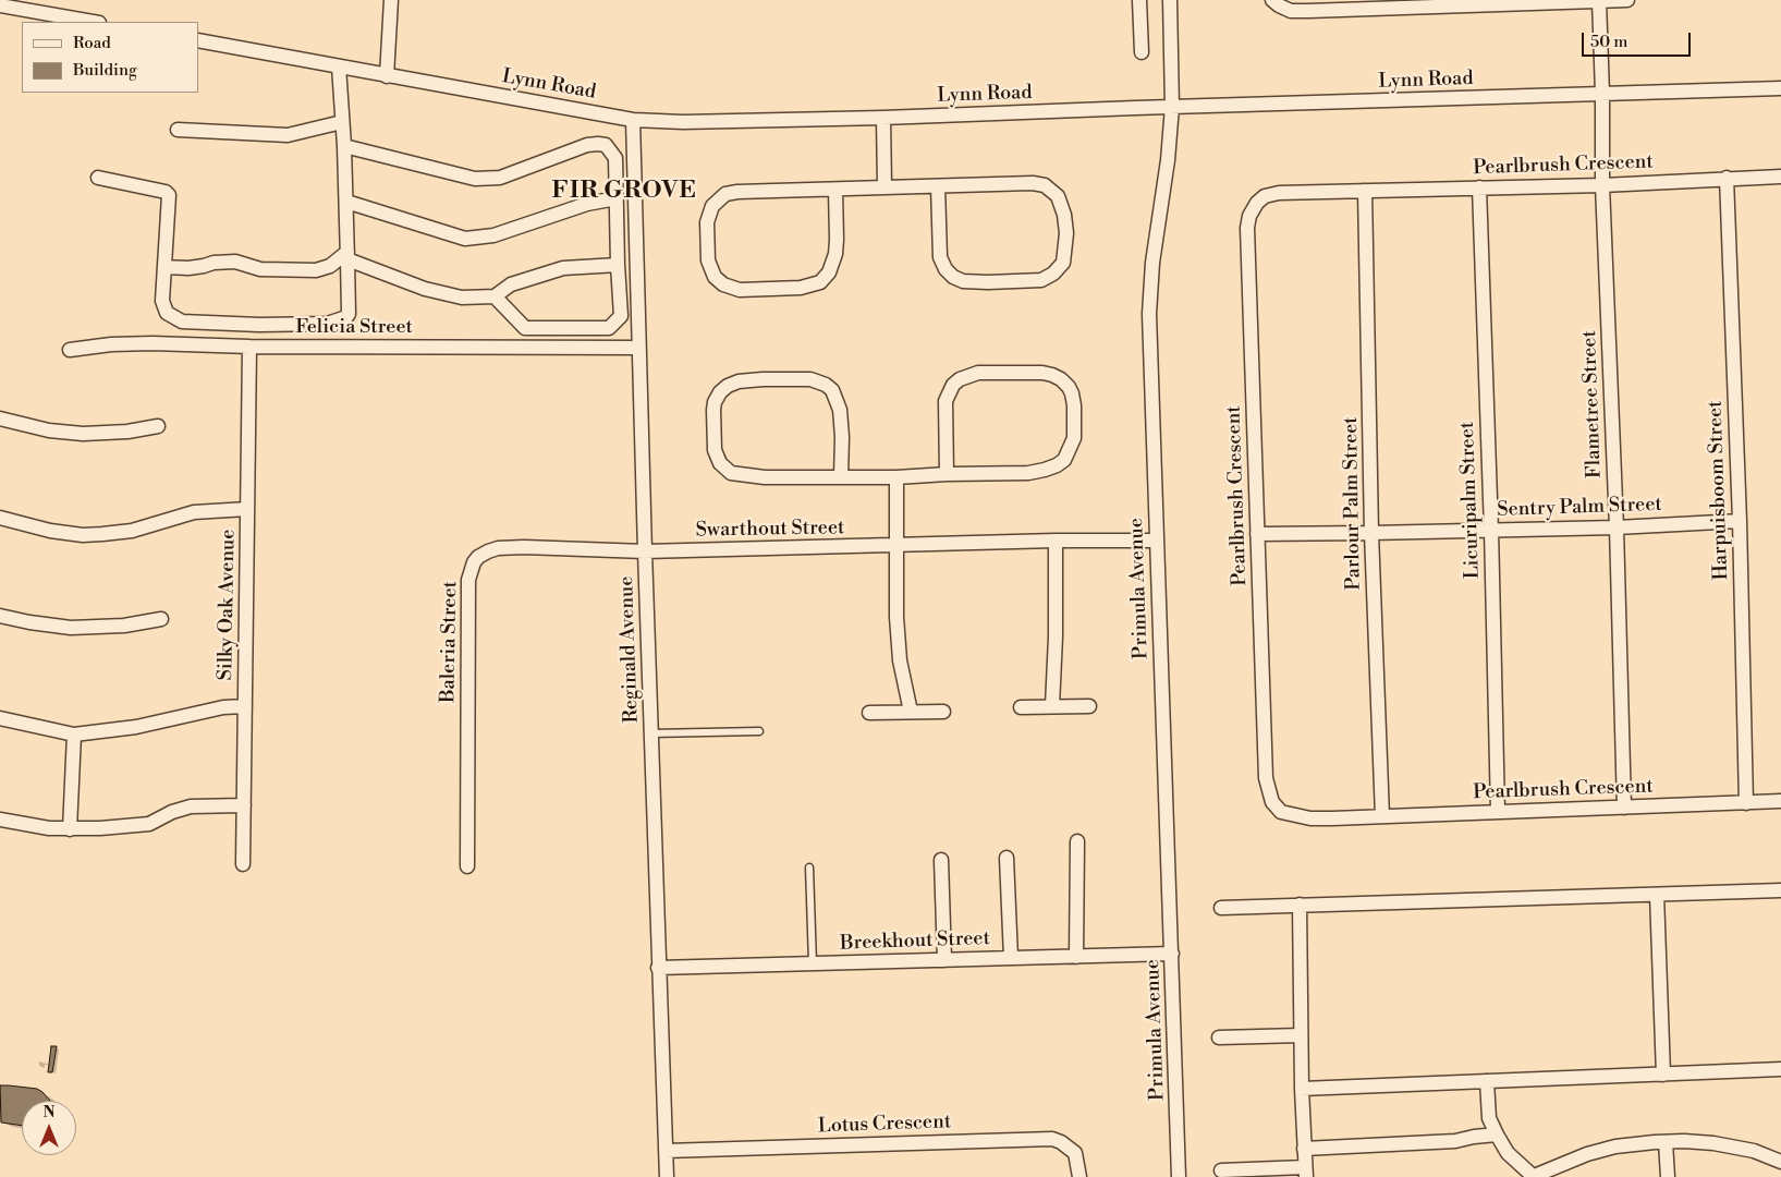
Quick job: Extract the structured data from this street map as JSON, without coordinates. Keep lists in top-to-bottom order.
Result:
{
  "streets": {
    "street": [
      "Lynn Road",
      "Pearlbrush Crescent",
      "Felicia Street",
      "Flametree Street",
      "Harpuisboom Street",
      "Licuripalm Street",
      "Parlour Palm Street",
      "Sentry Palm Street",
      "Swarthout Street",
      "Primula Avenue",
      "Silky Oak Avenue",
      "Baleria Street",
      "Reginald Avenue",
      "Breekhout Street",
      "Lotus Crescent"
    ]
  },
  "crossings": [
    ["Lynn Road", "Flametree Street"],
    ["Lynn Road", "Primula Avenue"],
    ["Lynn Road", "Reginald Avenue"],
    ["Pearlbrush Crescent", "Flametree Street"],
    ["Pearlbrush Crescent", "Harpuisboom Street"],
    ["Pearlbrush Crescent", "Licuripalm Street"],
    ["Pearlbrush Crescent", "Parlour Palm Street"],
    ["Pearlbrush Crescent", "Sentry Palm Street"],
    ["Felicia Street", "Silky Oak Avenue"],
    ["Felicia Street", "Reginald Avenue"],
    ["Flametree Street", "Sentry Palm Street"],
    ["Harpuisboom Street", "Sentry Palm Street"],
    ["Licuripalm Street", "Sentry Palm Street"],
    ["Parlour Palm Street", "Sentry Palm Street"],
    ["Swarthout Street", "Primula Avenue"],
    ["Swarthout Street", "Baleria Street"],
    ["Swarthout Street", "Reginald Avenue"],
    ["Primula Avenue", "Breekhout Street"],
    ["Baleria Street", "Reginald Avenue"],
    ["Reginald Avenue", "Breekhout Street"],
    ["Reginald Avenue", "Lotus Crescent"]
  ],
  "districts": ["FIR GROVE"],
  "legend": ["Road", "Building"],
  "scale_bar": "50 m",
  "north": "top"
}
